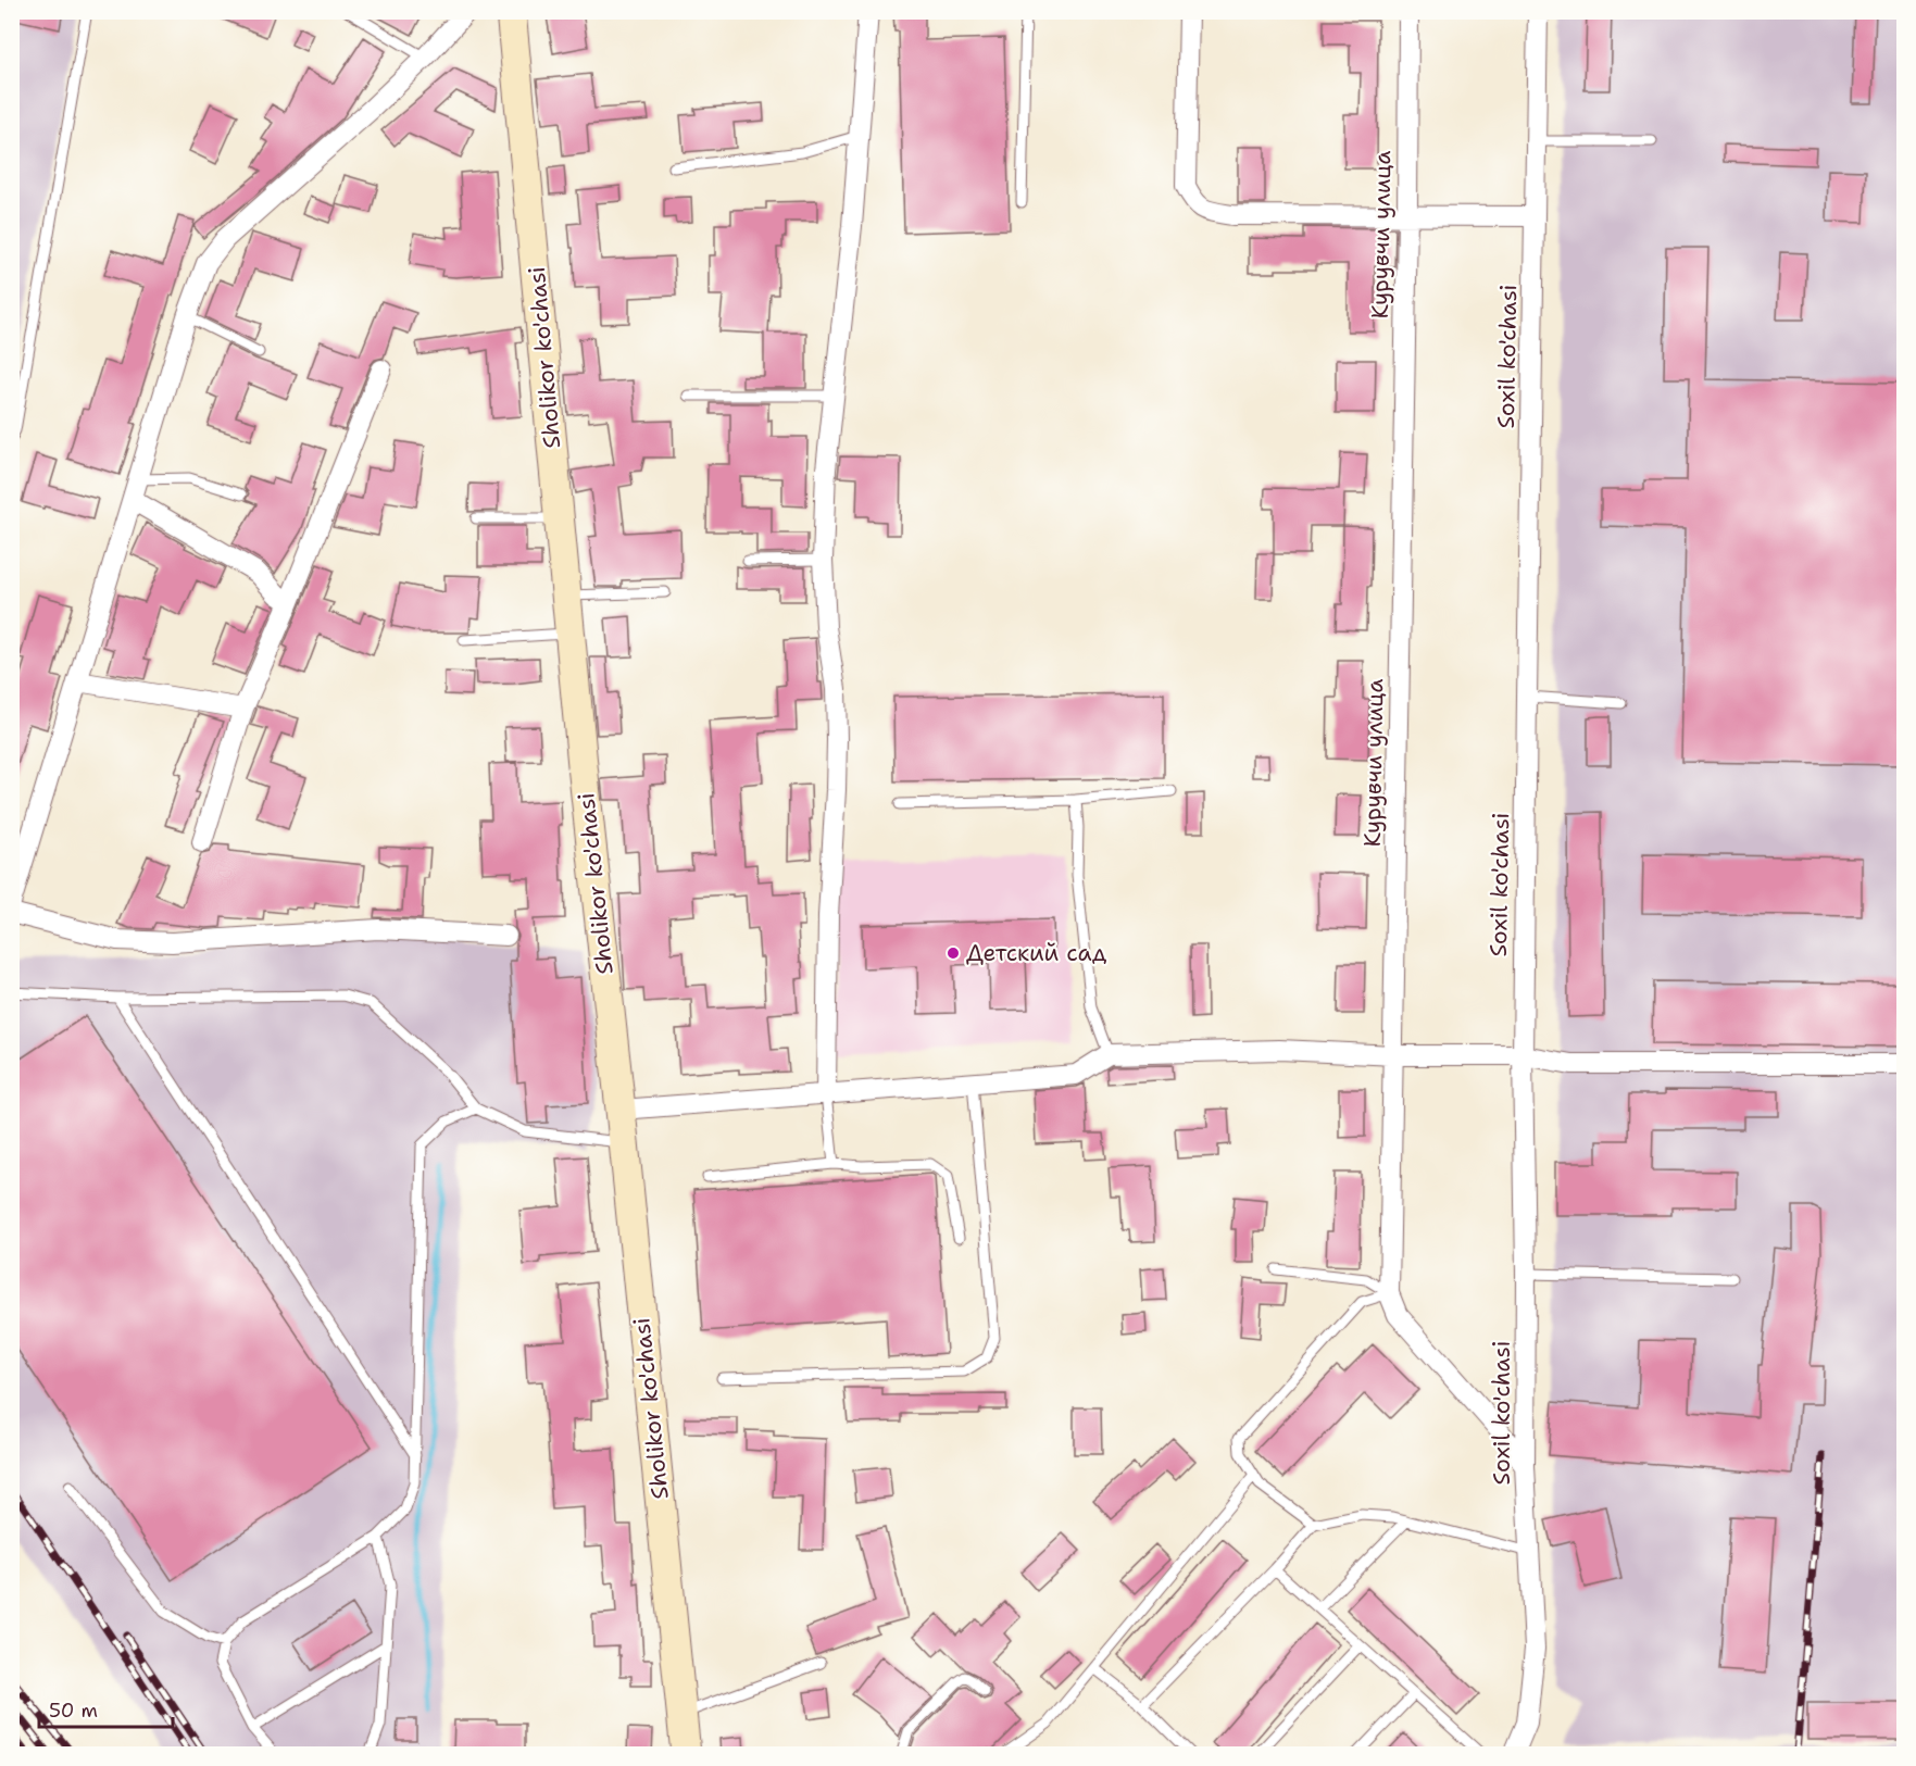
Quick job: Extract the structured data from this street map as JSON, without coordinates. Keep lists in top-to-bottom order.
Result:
{
  "streets": {
    "street": ["Курувчи улица", "Soxil ko'chasi", "Sholikor ko'chasi"]
  },
  "crossings": [
    ["Курувчи улица", "Soxil ko'chasi"]
  ],
  "places": ["Детский сад"],
  "scale_bar": "50 m"
}
